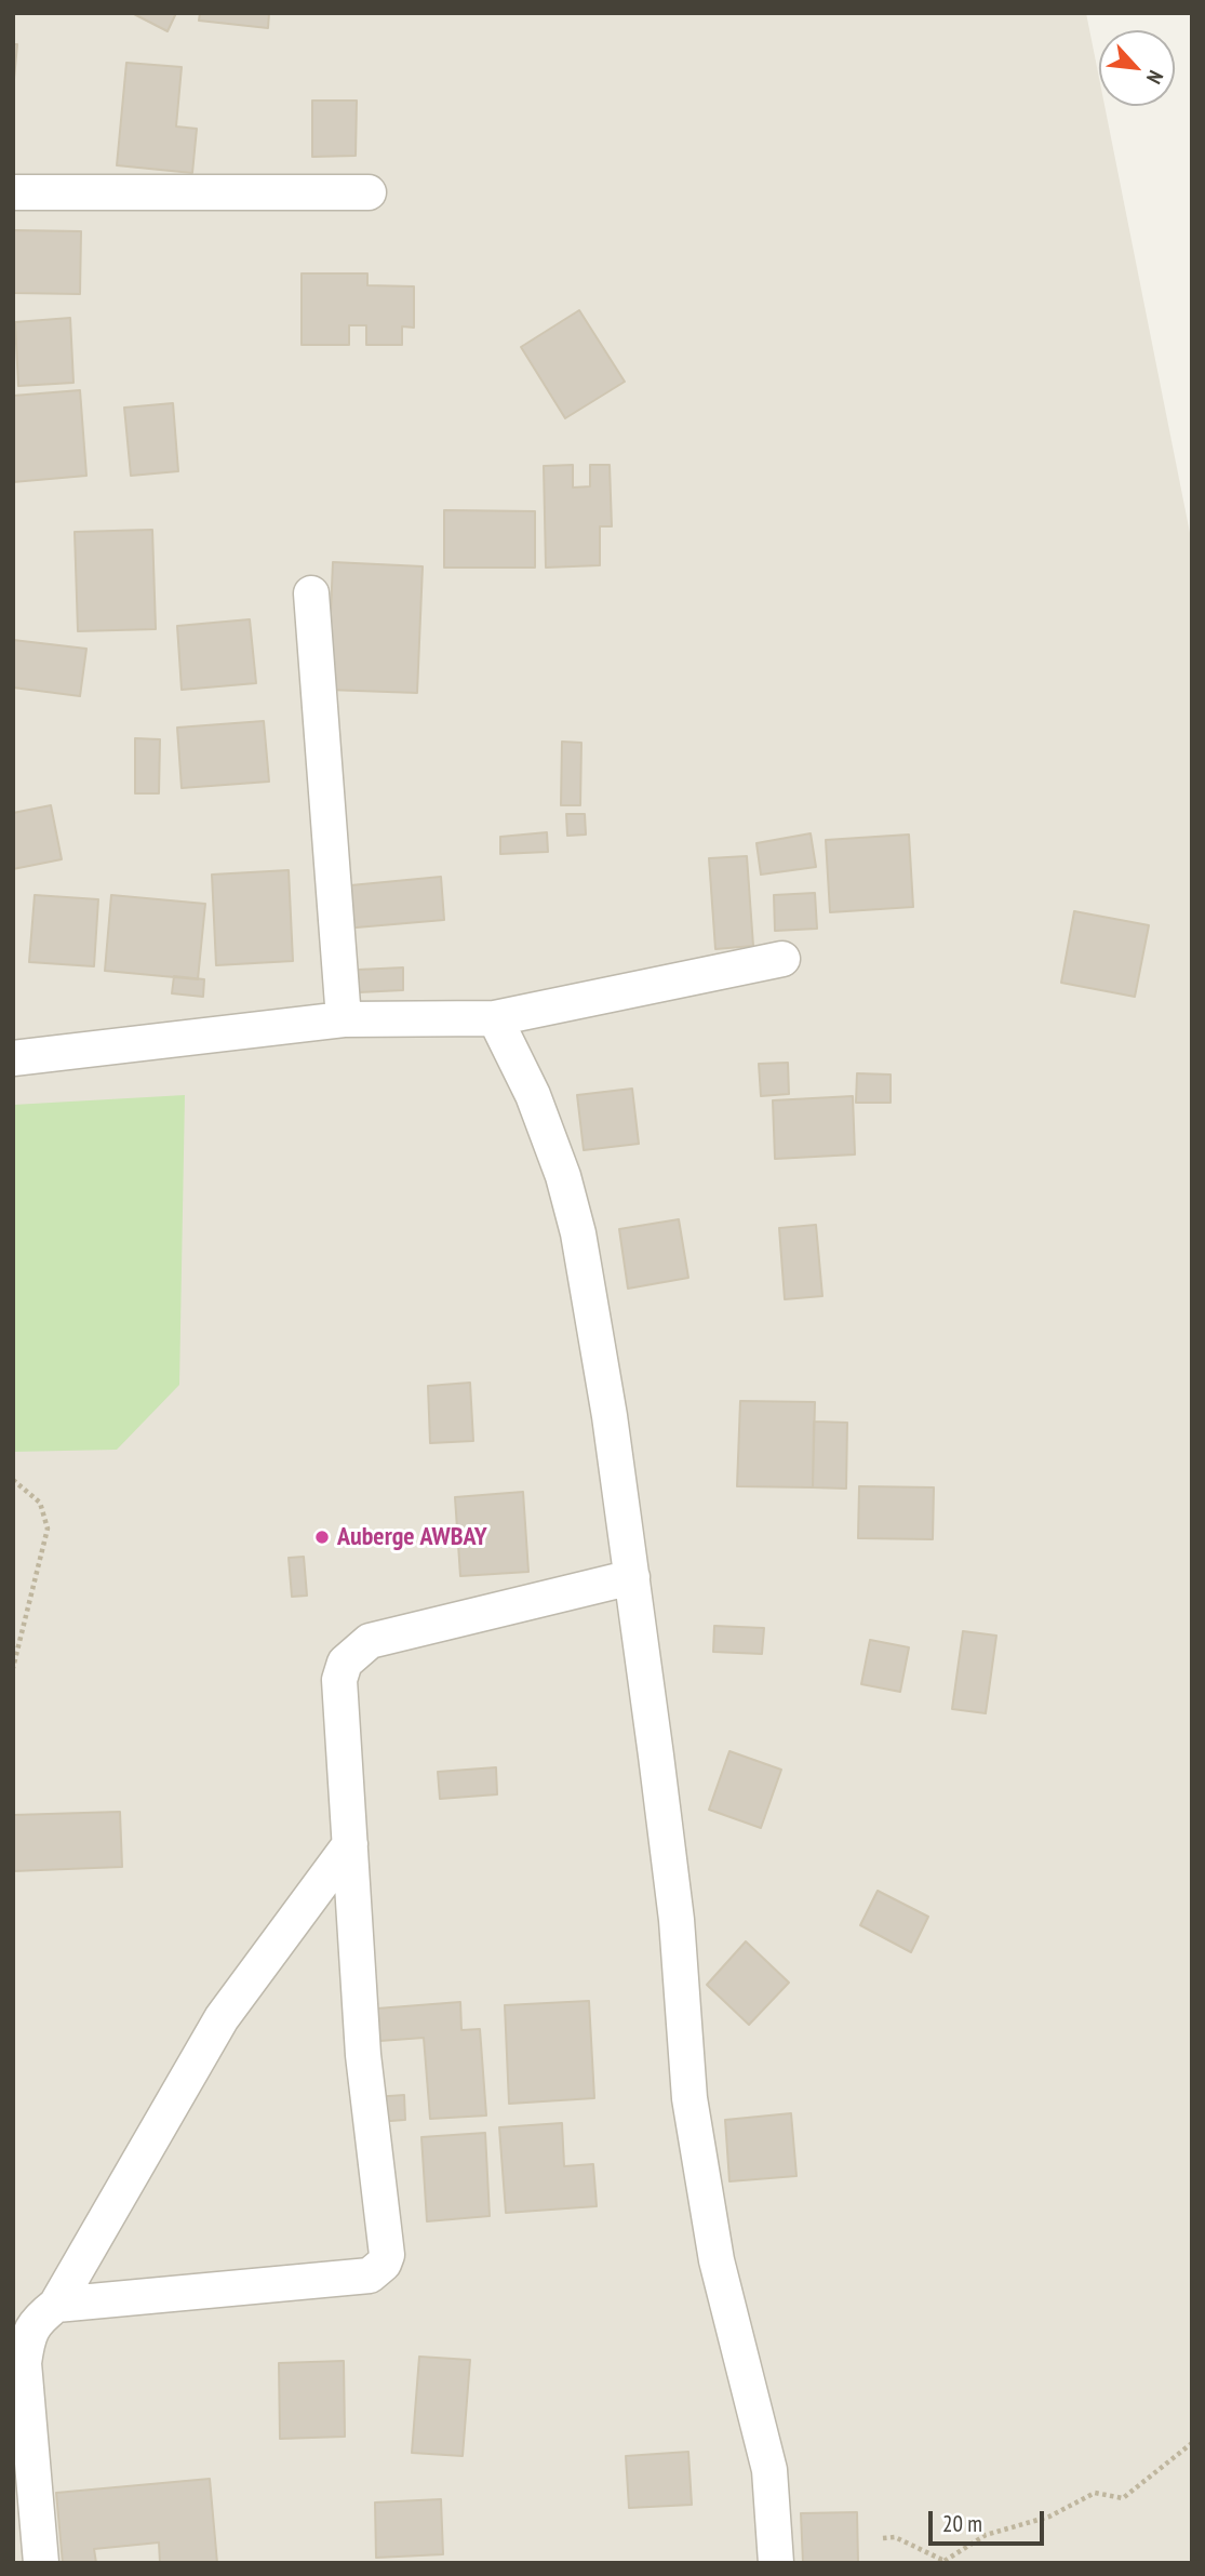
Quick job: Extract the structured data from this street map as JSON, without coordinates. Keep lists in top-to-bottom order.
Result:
{
  "places": ["Auberge AWBAY"],
  "scale_bar": "20 m",
  "north": "bottom right"
}
